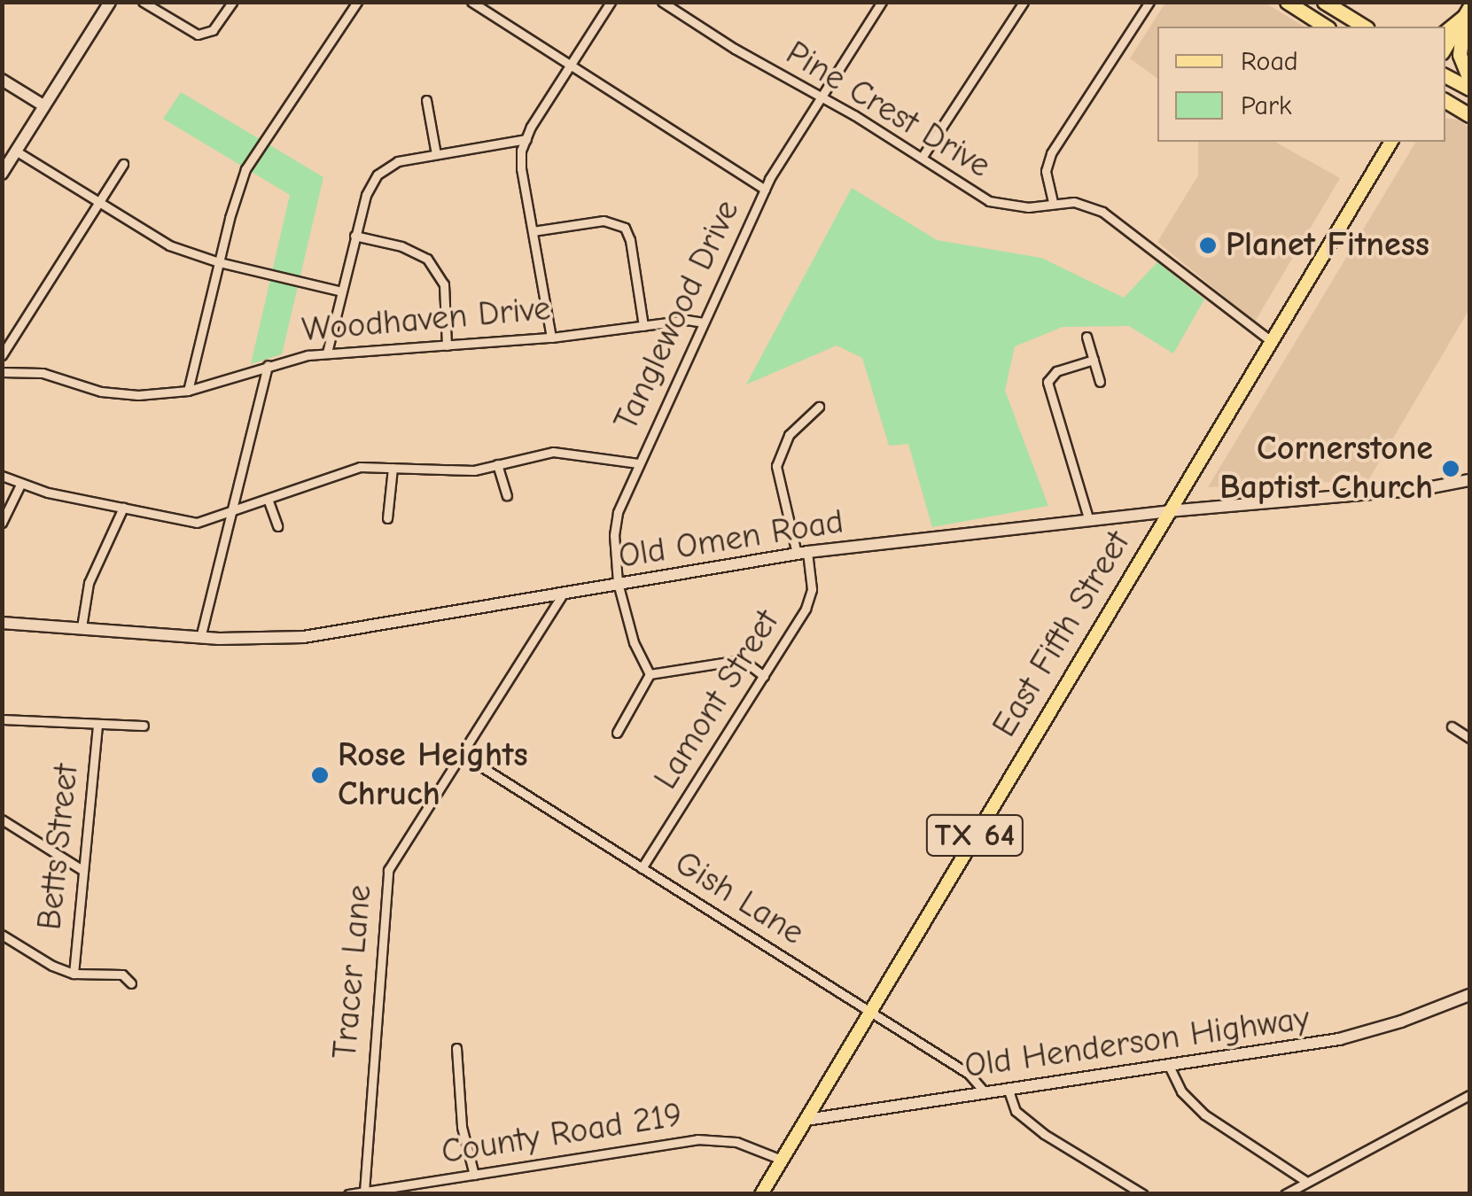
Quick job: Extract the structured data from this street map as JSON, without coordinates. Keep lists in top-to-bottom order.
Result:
{
  "streets": {
    "main road": ["East Fifth Street", "TX 64"],
    "street": [
      "Pine Crest Drive",
      "Tanglewood Drive",
      "Woodhaven Drive",
      "Old Omen Road",
      "Lamont Street",
      "Betts Street",
      "Gish Lane",
      "Tracer Lane",
      "Old Henderson Highway",
      "County Road 219"
    ]
  },
  "crossings": [
    ["Pine Crest Drive", "Tanglewood Drive"],
    ["Pine Crest Drive", "East Fifth Street"],
    ["Tanglewood Drive", "Woodhaven Drive"],
    ["Tanglewood Drive", "Old Omen Road"],
    ["Old Omen Road", "East Fifth Street"],
    ["Old Omen Road", "Lamont Street"],
    ["Old Omen Road", "Tracer Lane"],
    ["East Fifth Street", "TX 64"],
    ["East Fifth Street", "Gish Lane"],
    ["East Fifth Street", "Old Henderson Highway"],
    ["East Fifth Street", "County Road 219"],
    ["Lamont Street", "Gish Lane"],
    ["TX 64", "County Road 219"],
    ["Gish Lane", "Tracer Lane"],
    ["Gish Lane", "Old Henderson Highway"],
    ["Tracer Lane", "County Road 219"]
  ],
  "places": ["Planet Fitness", "Cornerstone Baptist Church", "Rose Heights Chruch"],
  "legend": ["Road", "Park"]
}
